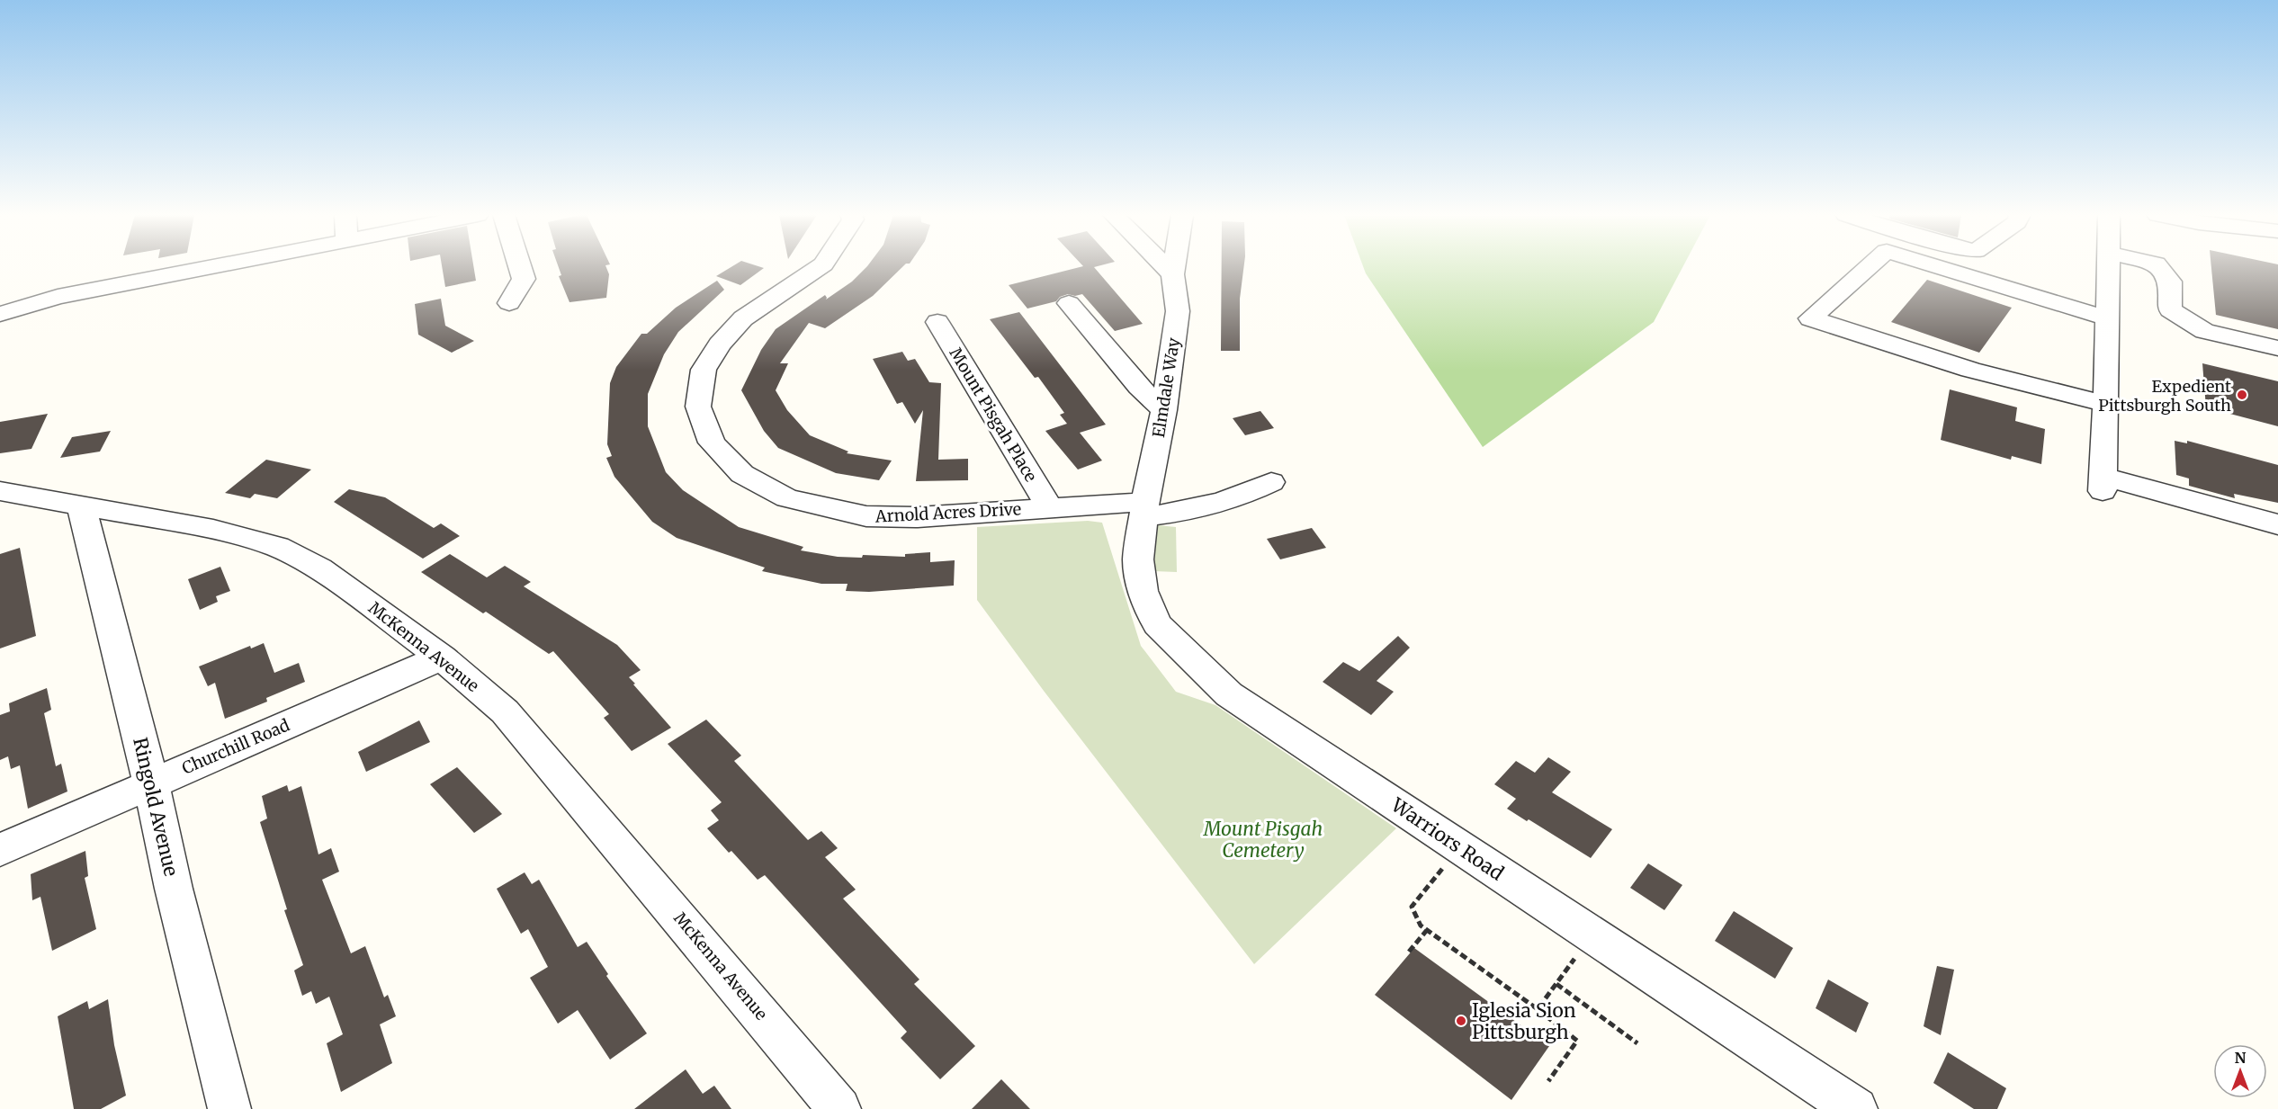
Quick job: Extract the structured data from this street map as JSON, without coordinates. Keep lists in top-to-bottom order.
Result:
{
  "streets": {
    "street": [
      "Elmdale Way",
      "Mount Pisgah Place",
      "Arnold Acres Drive",
      "McKenna Avenue",
      "Churchill Road",
      "Ringold Avenue",
      "Warriors Road"
    ]
  },
  "crossings": [
    ["Elmdale Way", "Arnold Acres Drive"],
    ["Elmdale Way", "Warriors Road"],
    ["Mount Pisgah Place", "Arnold Acres Drive"],
    ["Arnold Acres Drive", "Warriors Road"],
    ["McKenna Avenue", "Churchill Road"],
    ["McKenna Avenue", "Ringold Avenue"],
    ["Churchill Road", "Ringold Avenue"]
  ],
  "parks": ["Mount Pisgah Cemetery"],
  "places": ["Expedient Pittsburgh South", "Iglesia Sion Pittsburgh"],
  "north": "top"
}
